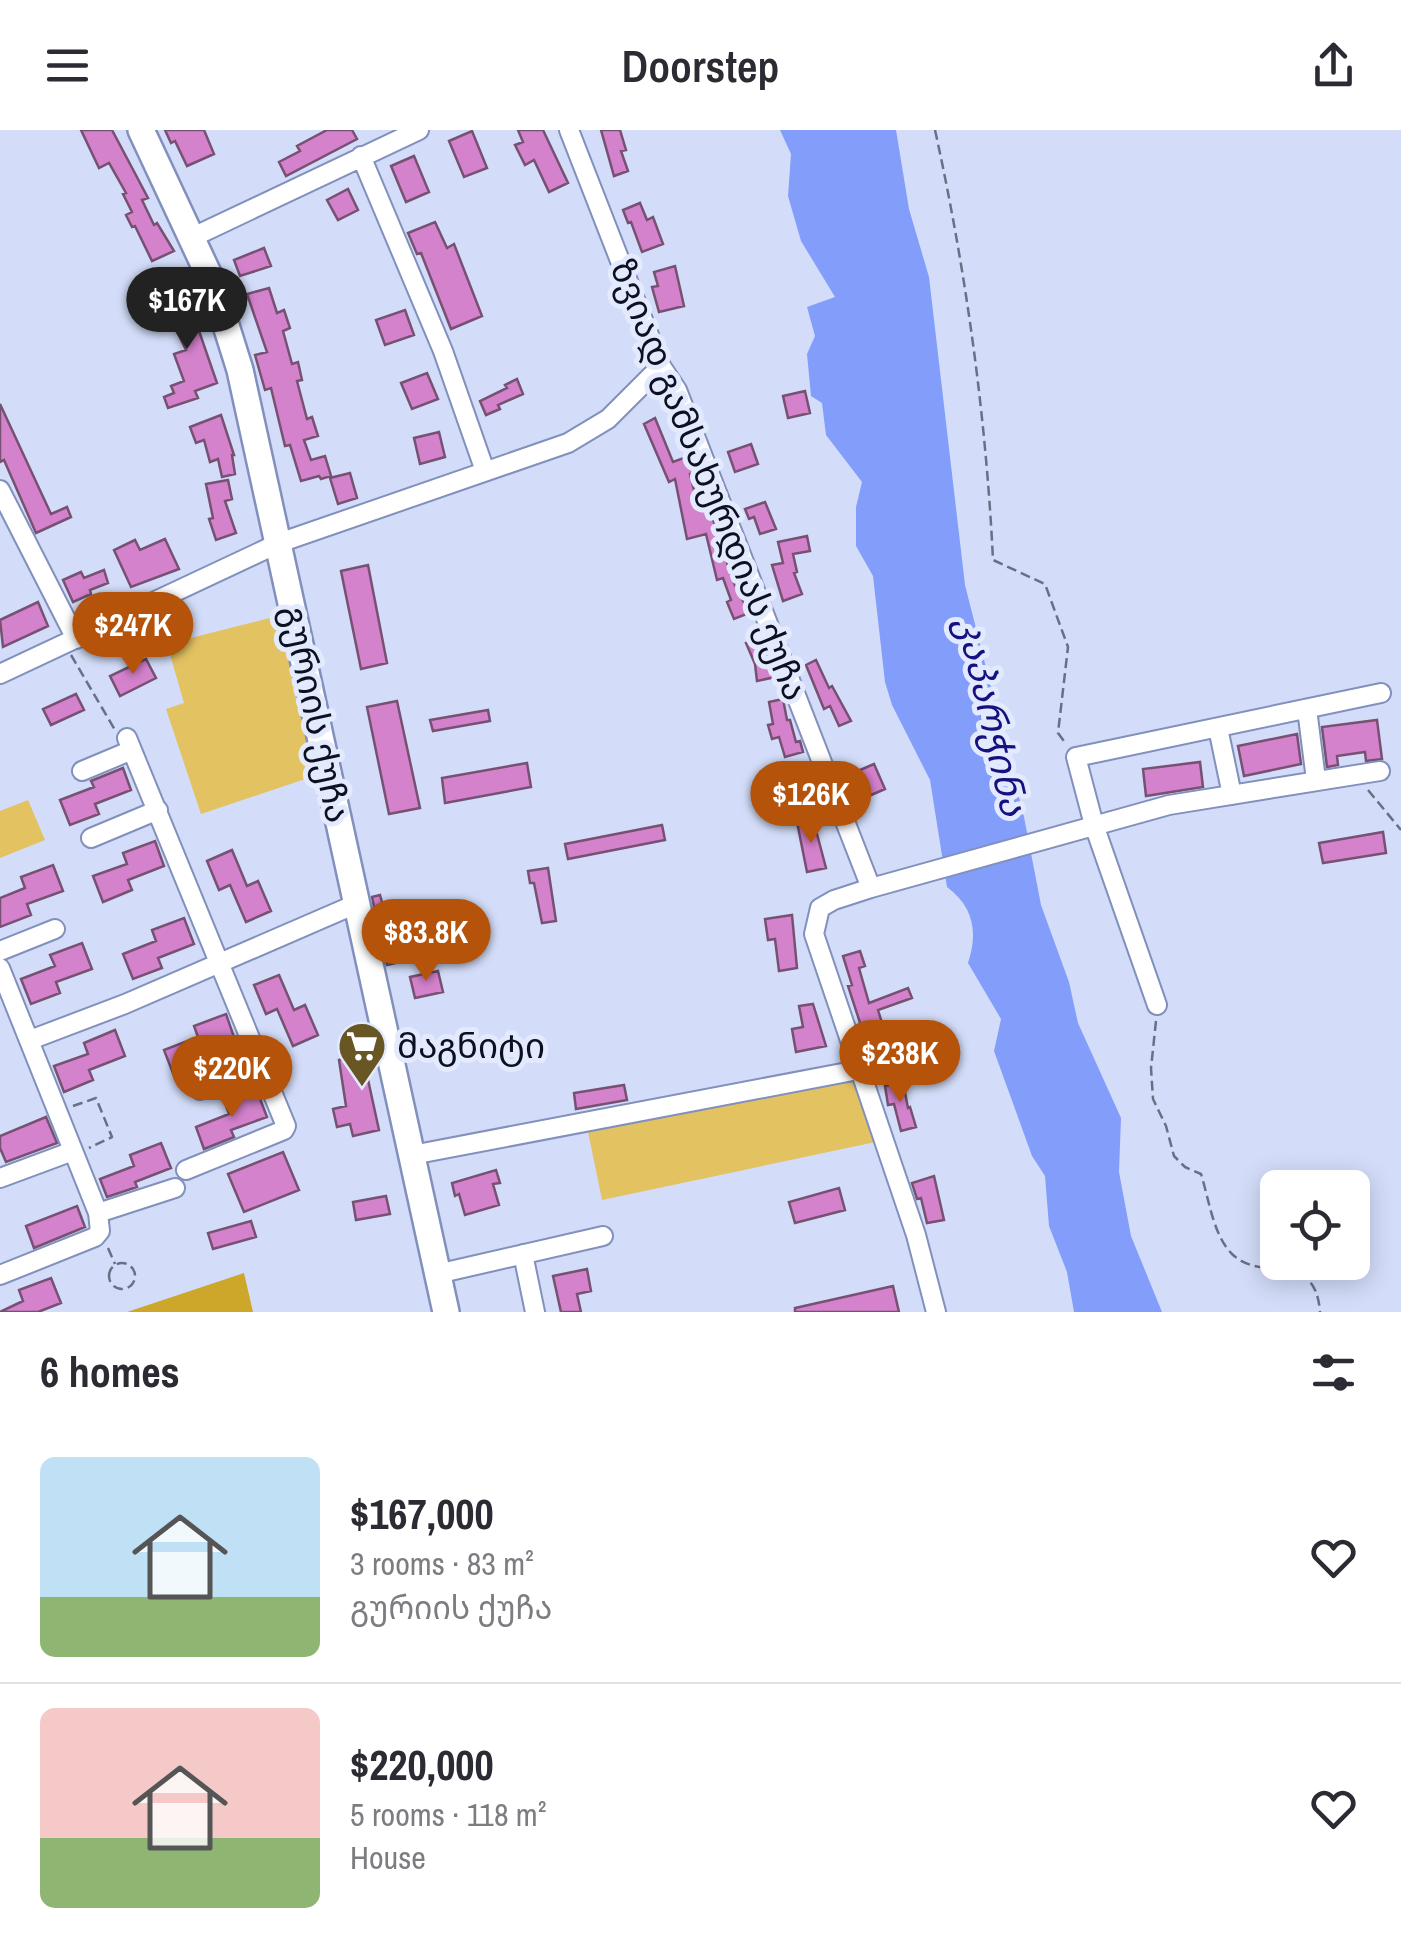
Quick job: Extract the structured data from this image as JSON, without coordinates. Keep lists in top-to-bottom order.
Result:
{
  "streets": {
    "highway": ["გურიის ქუჩა"],
    "street": ["ზვიად გამსახურდიას ქუჩა"]
  },
  "water": ["კაპარჭინა"],
  "places": {
    "supermarket": ["მაგნიტი"]
  },
  "page": {
    "header": "Doorstep",
    "price": [
      "$167K",
      "$247K",
      "$126K",
      "$83.8K",
      "$238K",
      "$220K"
    ],
    "heading": "6 homes",
    "list": [
      {
        "name": "$167,000",
        "note": "3 rooms · 83 m² · გურიის ქუჩა"
      },
      {
        "name": "$220,000",
        "note": "5 rooms · 118 m² · House"
      }
    ]
  }
}
